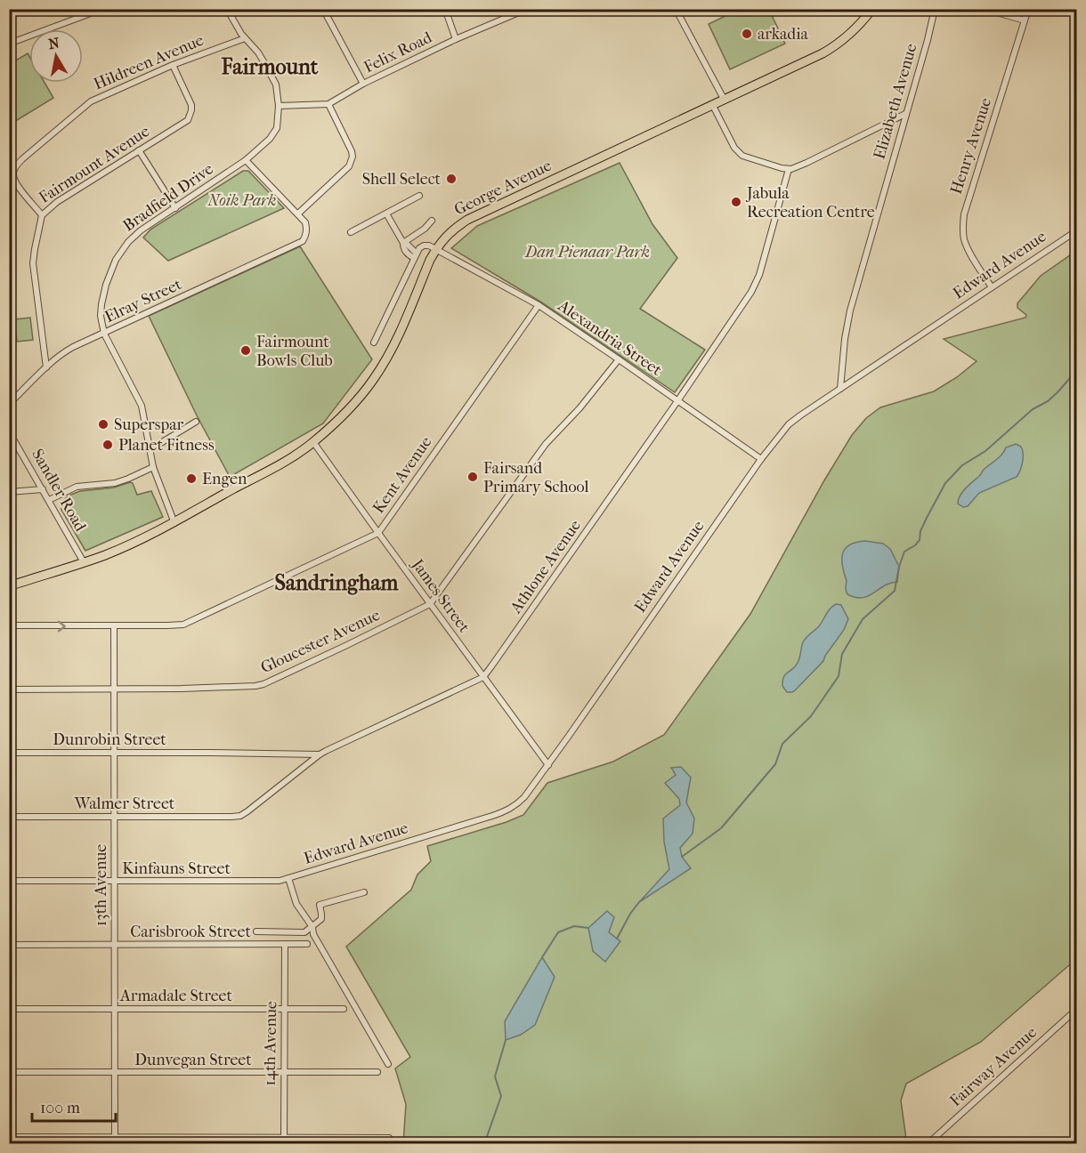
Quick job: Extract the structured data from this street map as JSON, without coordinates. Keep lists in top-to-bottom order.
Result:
{
  "streets": {
    "main road": ["George Avenue"],
    "street": [
      "Felix Road",
      "Hildreen Avenue",
      "Elizabeth Avenue",
      "Henry Avenue",
      "Fairmount Avenue",
      "Bradfield Drive",
      "Edward Avenue",
      "Elray Street",
      "Alexandria Street",
      "Kent Avenue",
      "Sandler Road",
      "Athlone Avenue",
      "James Street",
      "Gloucester Avenue",
      "Dunrobin Street",
      "Walmer Street",
      "Kinfauns Street",
      "13th Avenue",
      "Carisbrook Street",
      "Armadale Street",
      "14th Avenue",
      "Dunvegan Street",
      "Fairway Avenue"
    ]
  },
  "crossings": [
    ["Felix Road", "Bradfield Drive"],
    ["Hildreen Avenue", "Fairmount Avenue"],
    ["Hildreen Avenue", "Bradfield Drive"],
    ["Elizabeth Avenue", "Edward Avenue"],
    ["Henry Avenue", "Edward Avenue"],
    ["Fairmount Avenue", "Elray Street"],
    ["George Avenue", "Bradfield Drive"],
    ["George Avenue", "Alexandria Street"],
    ["George Avenue", "Sandler Road"],
    ["George Avenue", "James Street"],
    ["Bradfield Drive", "Elray Street"],
    ["Edward Avenue", "Alexandria Street"],
    ["Edward Avenue", "James Street"],
    ["Edward Avenue", "Kinfauns Street"],
    ["Alexandria Street", "Kent Avenue"],
    ["Alexandria Street", "Athlone Avenue"],
    ["Alexandria Street", "Gloucester Avenue"],
    ["Kent Avenue", "James Street"],
    ["Kent Avenue", "13th Avenue"],
    ["Athlone Avenue", "James Street"],
    ["Athlone Avenue", "Dunrobin Street"],
    ["Athlone Avenue", "Walmer Street"],
    ["James Street", "Gloucester Avenue"],
    ["Gloucester Avenue", "13th Avenue"],
    ["Dunrobin Street", "13th Avenue"],
    ["Walmer Street", "13th Avenue"],
    ["Kinfauns Street", "13th Avenue"],
    ["13th Avenue", "Carisbrook Street"],
    ["13th Avenue", "Armadale Street"],
    ["13th Avenue", "Dunvegan Street"],
    ["Carisbrook Street", "14th Avenue"],
    ["Armadale Street", "14th Avenue"],
    ["14th Avenue", "Dunvegan Street"]
  ],
  "districts": ["Fairmount", "Sandringham"],
  "parks": ["Noik Park", "Dan Pienaar Park"],
  "places": [
    "arkadia",
    "Shell Select",
    "Jabula Recreation Centre",
    "Fairmount Bowls Club",
    "Superspar",
    "Planet Fitness",
    "Fairsand Primary School",
    "Engen"
  ],
  "scale_bar": "100 m",
  "north": "top"
}
